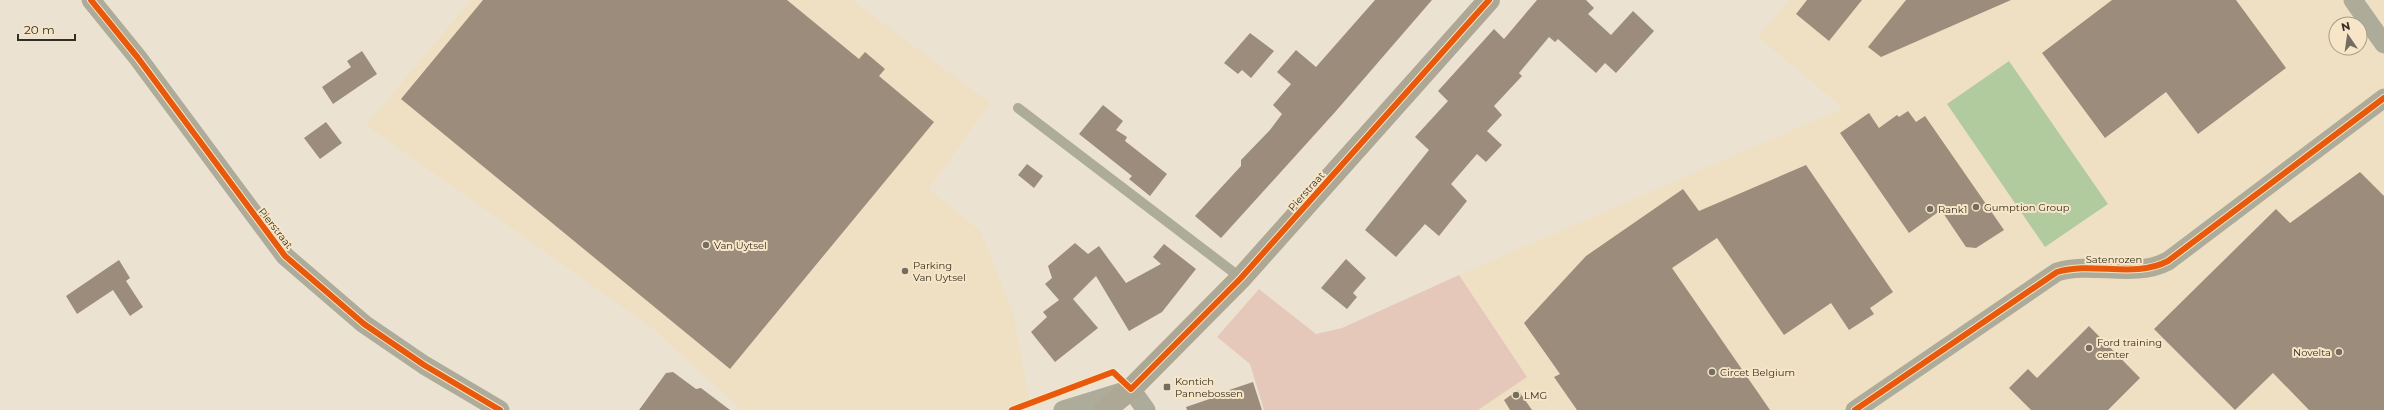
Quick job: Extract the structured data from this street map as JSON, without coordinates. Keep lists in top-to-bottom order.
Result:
{
  "streets": {
    "street": ["Pierstraat", "Satenrozen"]
  },
  "places": {
    "other": [
      "Gumption Group",
      "Rank1",
      "Van Uytsel",
      "Parking Van Uytsel",
      "Ford training center",
      "Novelta",
      "Circet Belgium",
      "LMG"
    ],
    "transit": ["Kontich Pannebossen"]
  },
  "scale_bar": "20 m",
  "north": "top"
}
